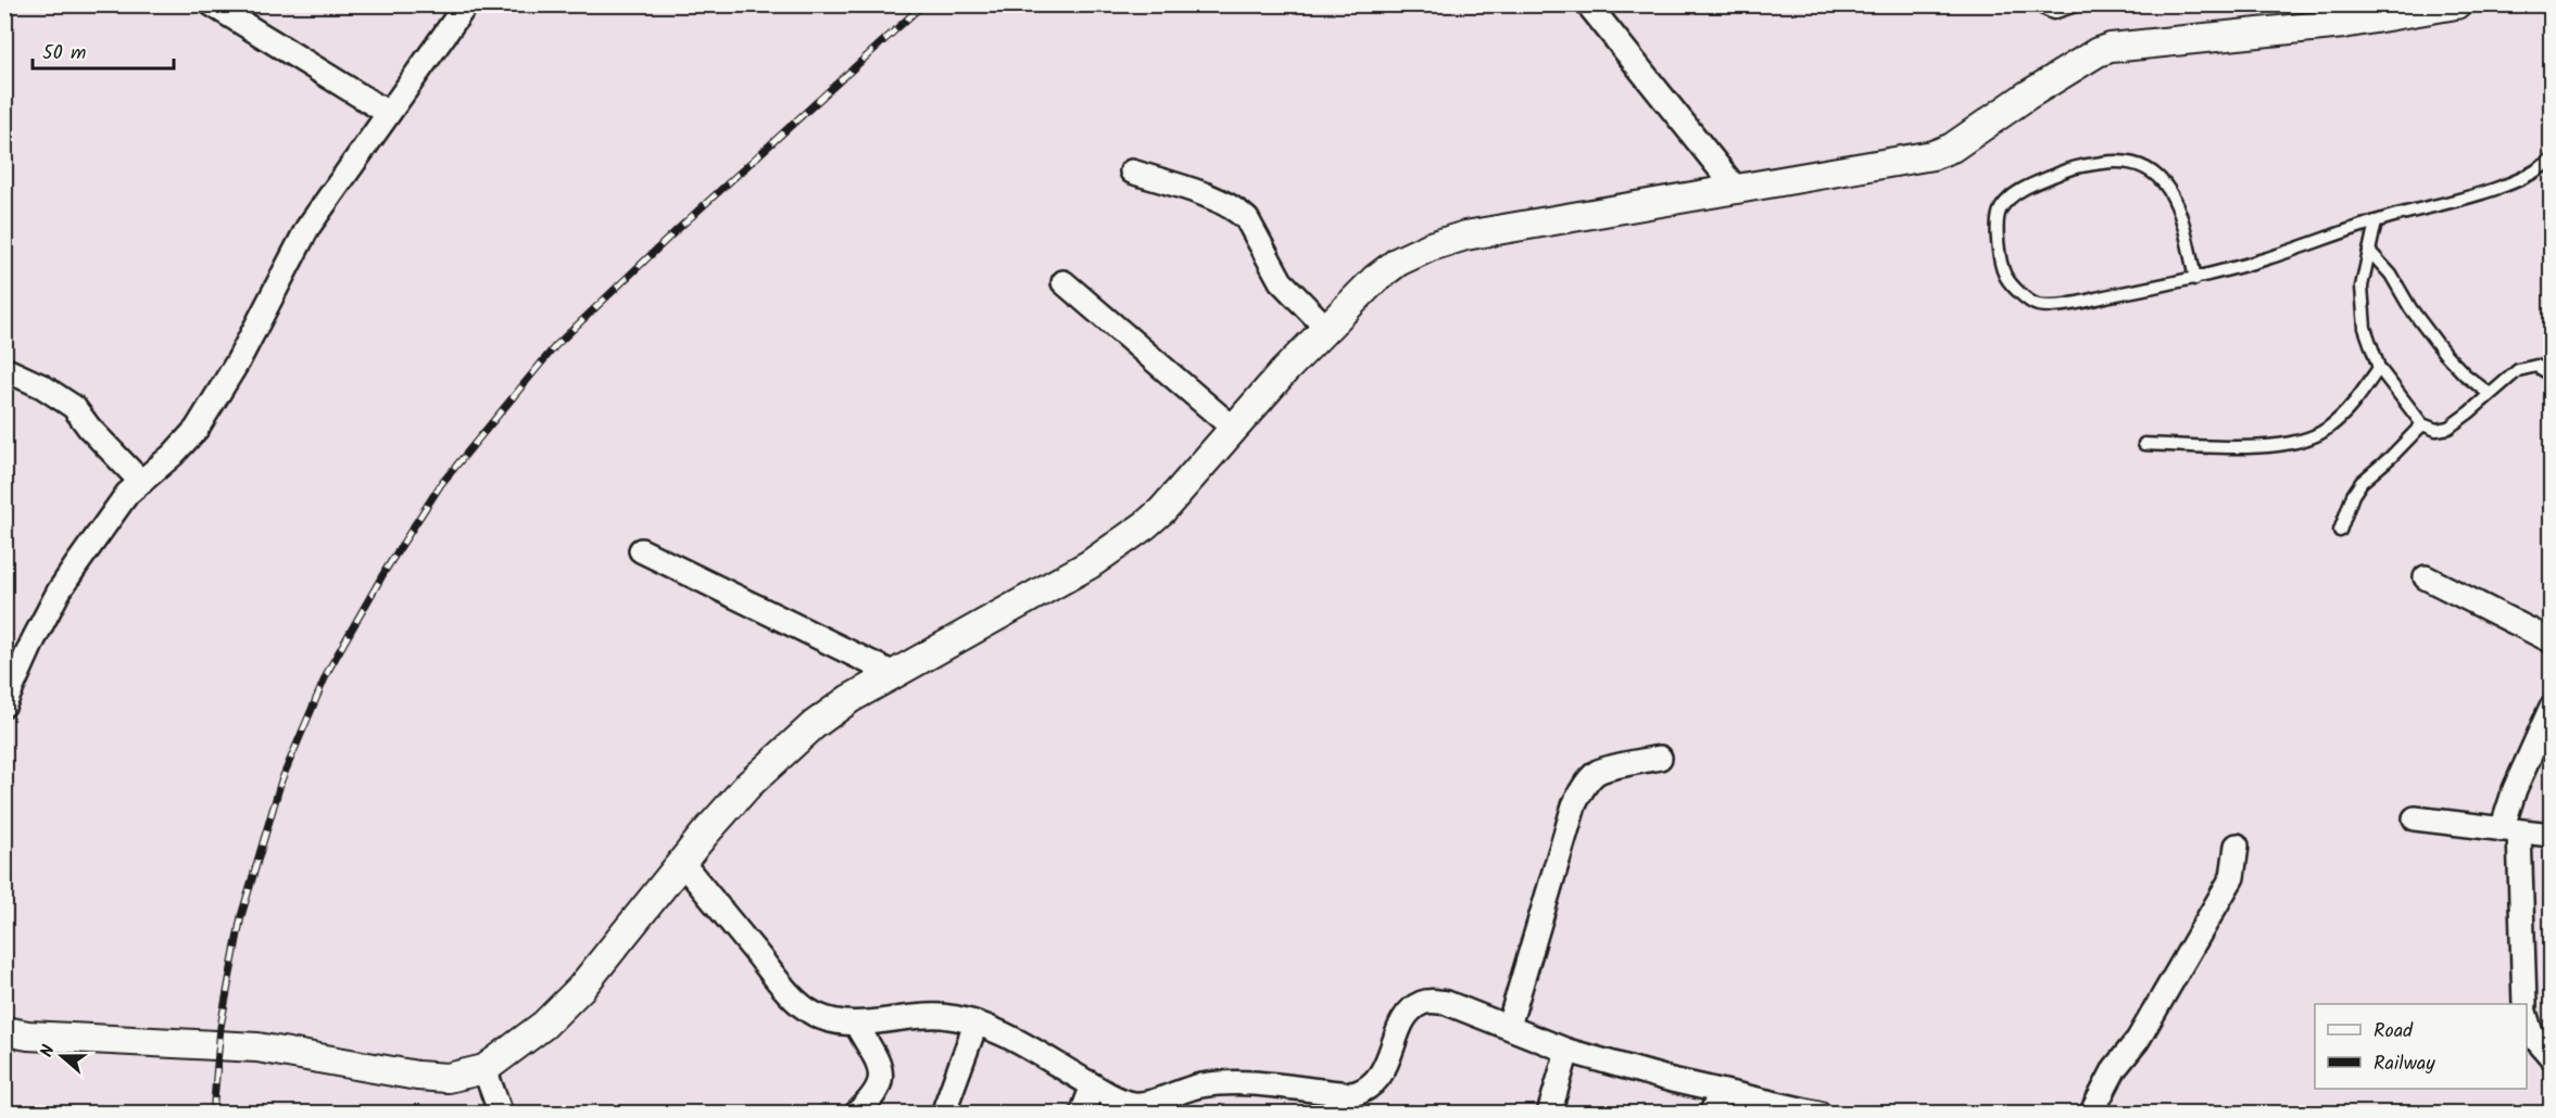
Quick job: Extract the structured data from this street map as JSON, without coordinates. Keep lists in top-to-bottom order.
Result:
{
  "legend": ["Road", "Railway"],
  "scale_bar": "50 m",
  "north": "left"
}
